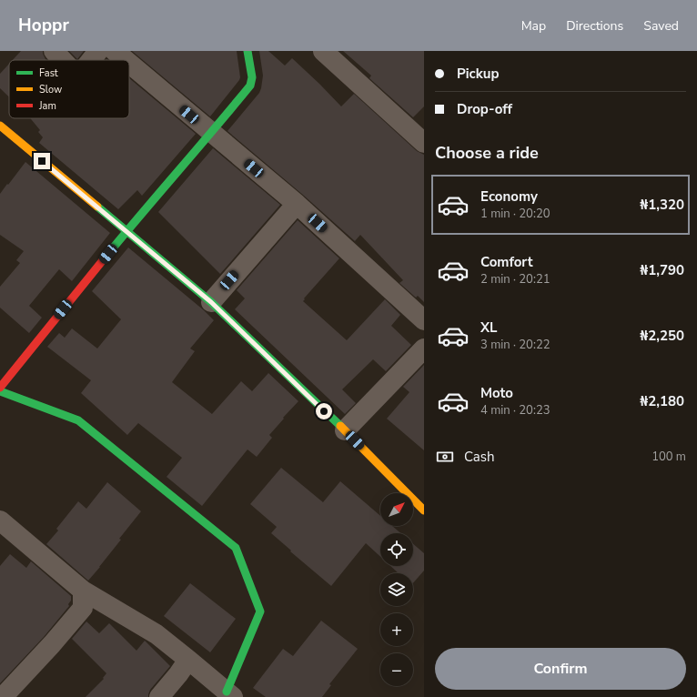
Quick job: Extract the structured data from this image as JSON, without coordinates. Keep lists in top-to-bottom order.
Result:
{
  "legend": ["Fast", "Slow", "Jam"],
  "north": "top right",
  "page": {
    "header": "Hoppr",
    "nav": ["Map", "Directions", "Saved"],
    "banner": ["Pickup", "Drop-off"],
    "heading": "Choose a ride",
    "list": [
      {
        "name": "Economy",
        "note": "1 min · 20:20",
        "value": "₦1,320"
      },
      {
        "name": "Comfort",
        "note": "2 min · 20:21",
        "value": "₦1,790"
      },
      {
        "name": "XL",
        "note": "3 min · 20:22",
        "value": "₦2,250"
      },
      {
        "name": "Moto",
        "note": "4 min · 20:23",
        "value": "₦2,180"
      }
    ],
    "pay": ["Cash", "100 m"],
    "map_buttons": ["+", "−"],
    "buttons": "Confirm"
  }
}
